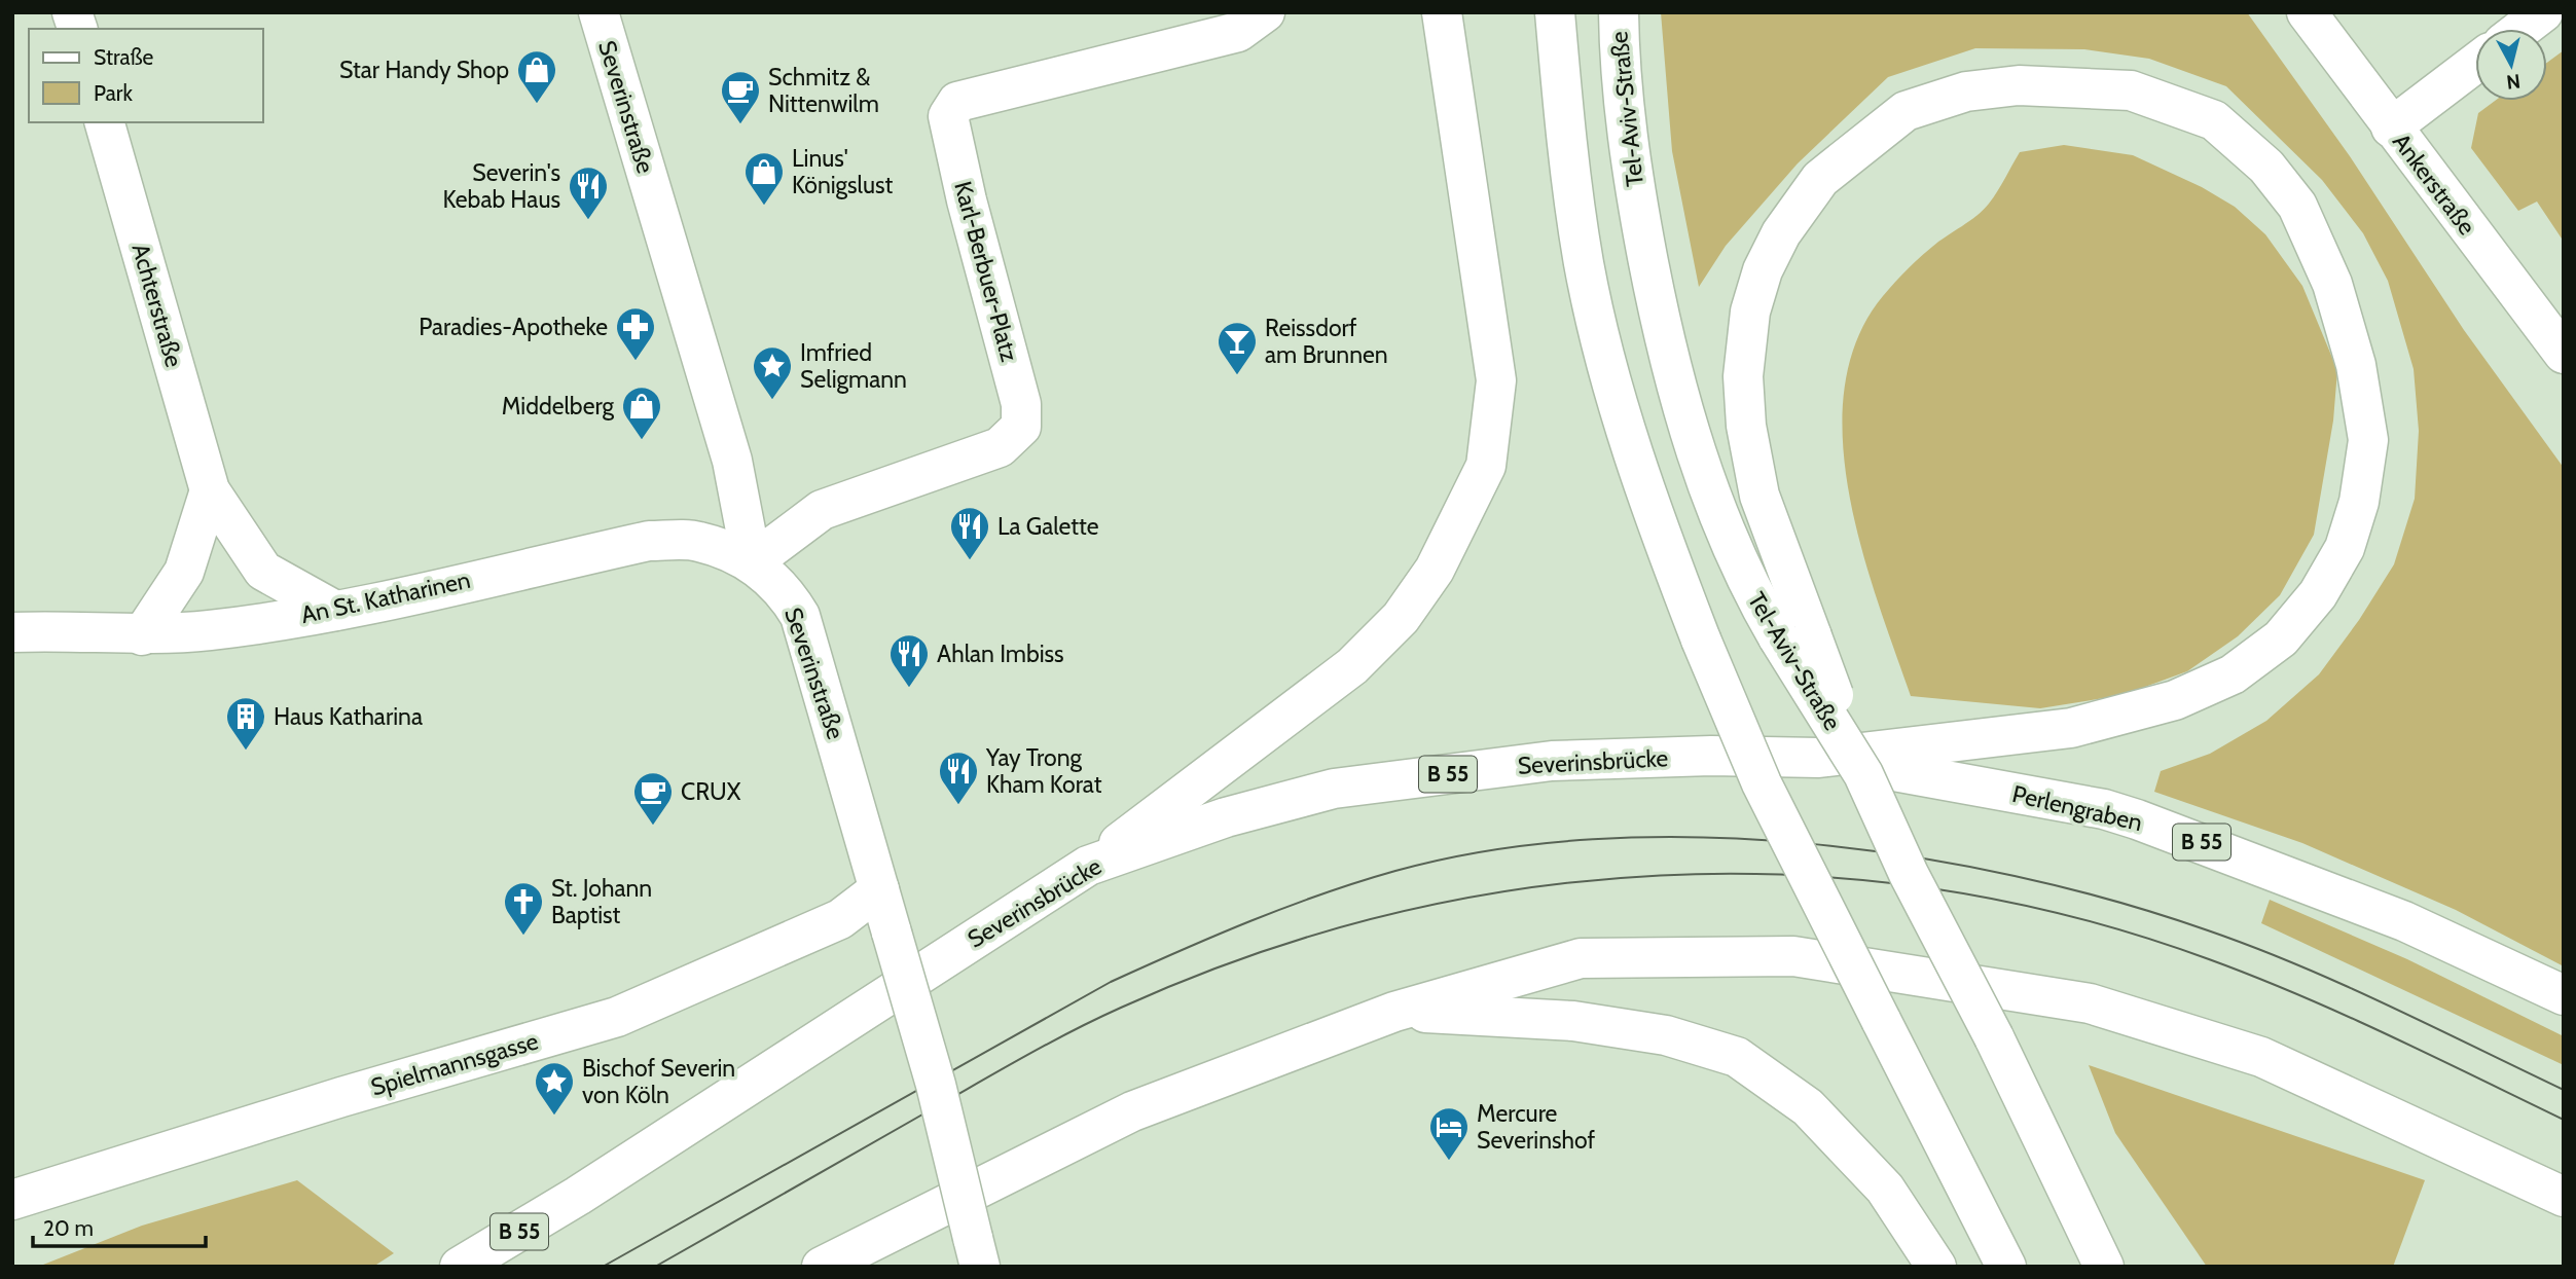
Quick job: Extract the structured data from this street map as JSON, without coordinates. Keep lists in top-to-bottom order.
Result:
{
  "streets": {
    "main road": [
      "Severinstraße",
      "Tel-Aviv-Straße",
      "Ankerstraße",
      "Karl-Berbuer-Platz",
      "Achterstraße",
      "An St. Katharinen",
      "Severinsbrücke",
      "B 55",
      "Perlengraben",
      "Spielmannsgasse"
    ]
  },
  "crossings": [
    ["Severinstraße", "Karl-Berbuer-Platz"],
    ["Severinstraße", "An St. Katharinen"],
    ["Severinstraße", "Spielmannsgasse"],
    ["Karl-Berbuer-Platz", "An St. Katharinen"],
    ["Achterstraße", "An St. Katharinen"],
    ["Severinsbrücke", "B 55"],
    ["Severinsbrücke", "Perlengraben"]
  ],
  "places": {
    "shop": ["Star Handy Shop", "Linus' Königslust", "Middelberg"],
    "cafe": ["Schmitz & Nittenwilm", "CRUX"],
    "restaurant": [
      "Severin's Kebab Haus",
      "La Galette",
      "Ahlan Imbiss",
      "Yay Trong Kham Korat"
    ],
    "pharmacy": ["Paradies-Apotheke"],
    "bar": ["Reissdorf am Brunnen"],
    "place": ["Imfried Seligmann", "Bischof Severin von Köln"],
    "building": ["Haus Katharina"],
    "church": ["St. Johann Baptist"],
    "hotel": ["Mercure Severinshof"]
  },
  "legend": ["Straße", "Park"],
  "scale_bar": "20 m",
  "north": "bottom"
}
